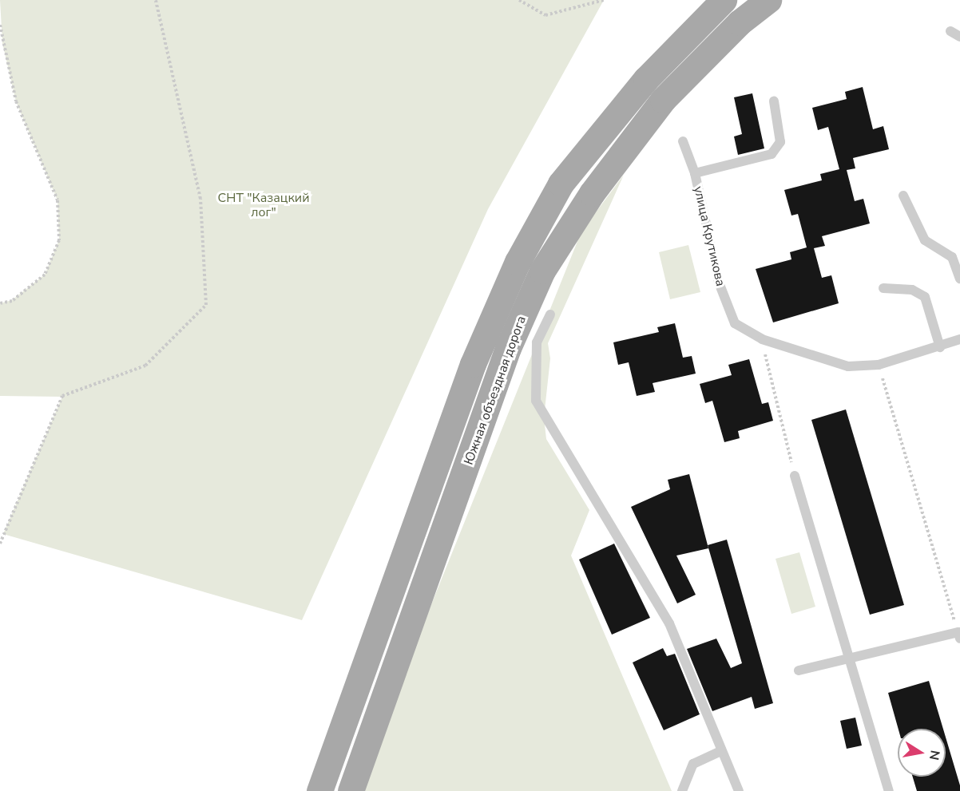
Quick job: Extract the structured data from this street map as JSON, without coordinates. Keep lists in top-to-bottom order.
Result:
{
  "streets": {
    "main road": ["Южная объездная дорога"],
    "lane": ["улица Крутикова"]
  },
  "parks": ["СНТ \"Казацкий лог\""],
  "north": "right"
}
